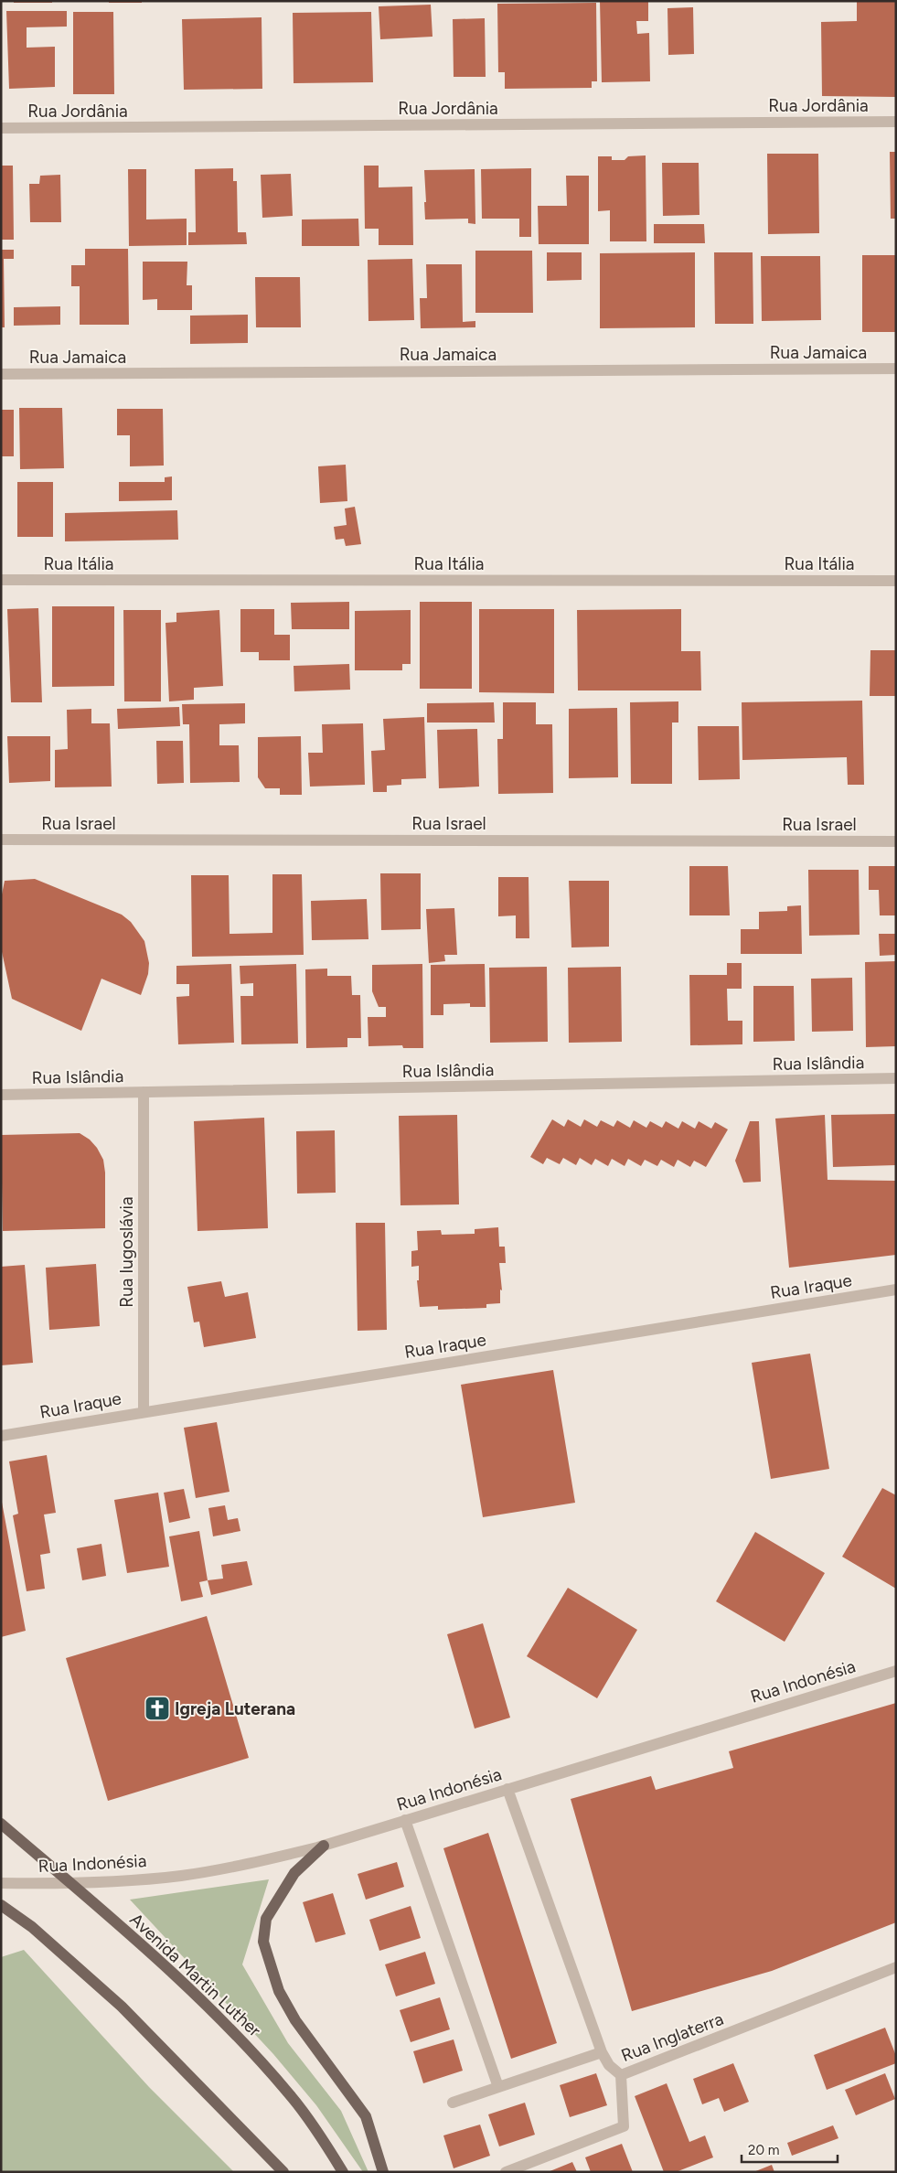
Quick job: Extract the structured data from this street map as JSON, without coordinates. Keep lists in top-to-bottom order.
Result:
{
  "streets": {
    "main road": ["Avenida Martin Luther"],
    "street": [
      "Rua Jordânia",
      "Rua Jamaica",
      "Rua Itália",
      "Rua Israel",
      "Rua Islândia",
      "Rua Iugoslávia",
      "Rua Iraque",
      "Rua Indonésia",
      "Rua Inglaterra"
    ]
  },
  "crossings": [
    ["Rua Islândia", "Rua Iugoslávia"],
    ["Rua Iugoslávia", "Rua Iraque"],
    ["Rua Indonésia", "Rua Inglaterra"]
  ],
  "places": {
    "church": ["Igreja Luterana"]
  },
  "scale_bar": "20 m"
}
